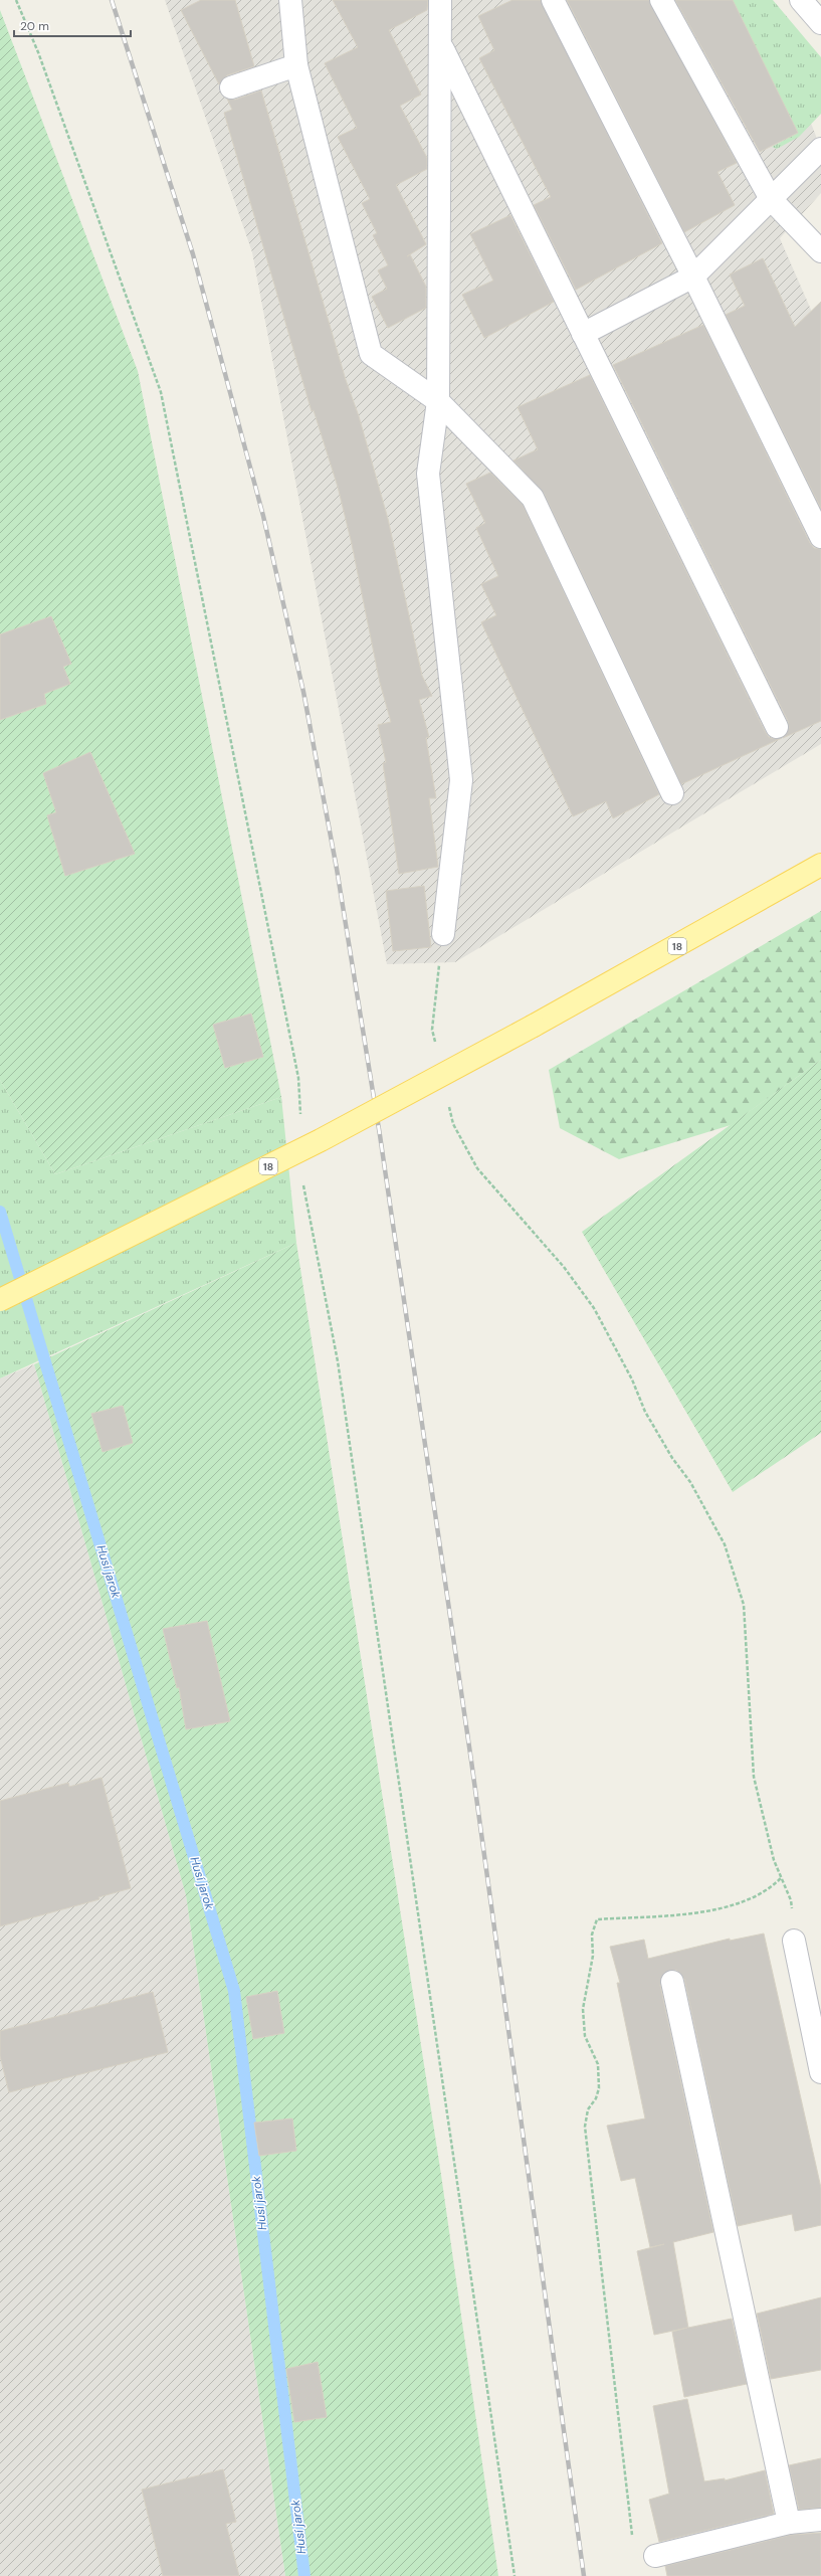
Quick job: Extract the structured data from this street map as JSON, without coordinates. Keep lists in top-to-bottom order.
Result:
{
  "streets": {
    "main road": ["18"]
  },
  "water": ["Husí jarok"],
  "scale_bar": "20 m"
}
